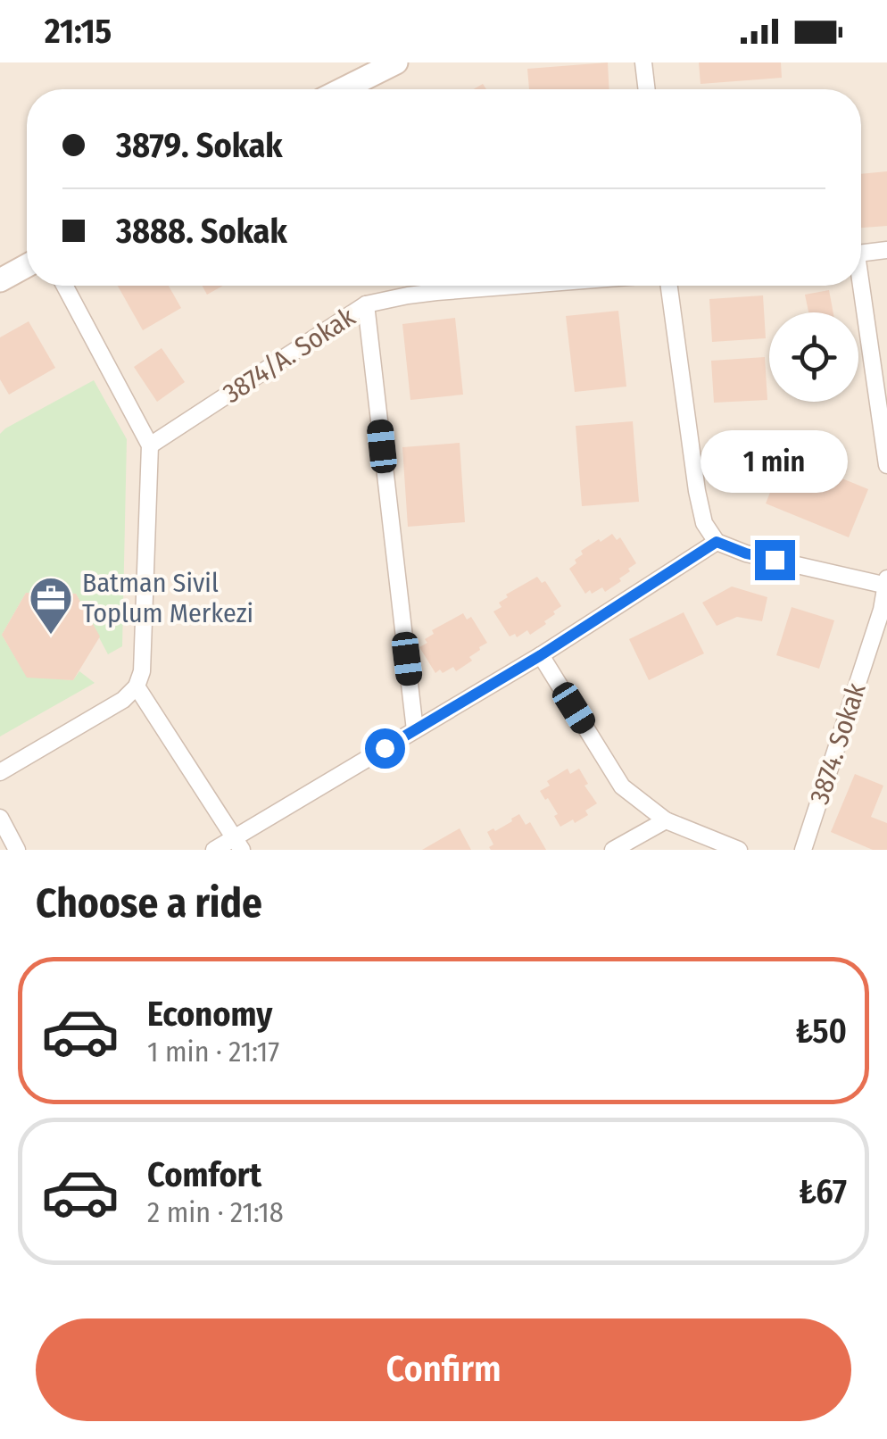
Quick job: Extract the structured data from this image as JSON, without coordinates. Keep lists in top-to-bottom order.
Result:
{
  "streets": {
    "street": ["3874/A. Sokak", "3874. Sokak"]
  },
  "places": {
    "office": ["Batman Sivil Toplum Merkezi"]
  },
  "page": {
    "status": "21:15",
    "banner": ["3879. Sokak", "3888. Sokak"],
    "bubble": "1 min",
    "heading": "Choose a ride",
    "list": [
      {
        "name": "Economy",
        "note": "1 min · 21:17",
        "value": "₺50"
      },
      {
        "name": "Comfort",
        "note": "2 min · 21:18",
        "value": "₺67"
      }
    ],
    "buttons": "Confirm"
  }
}
